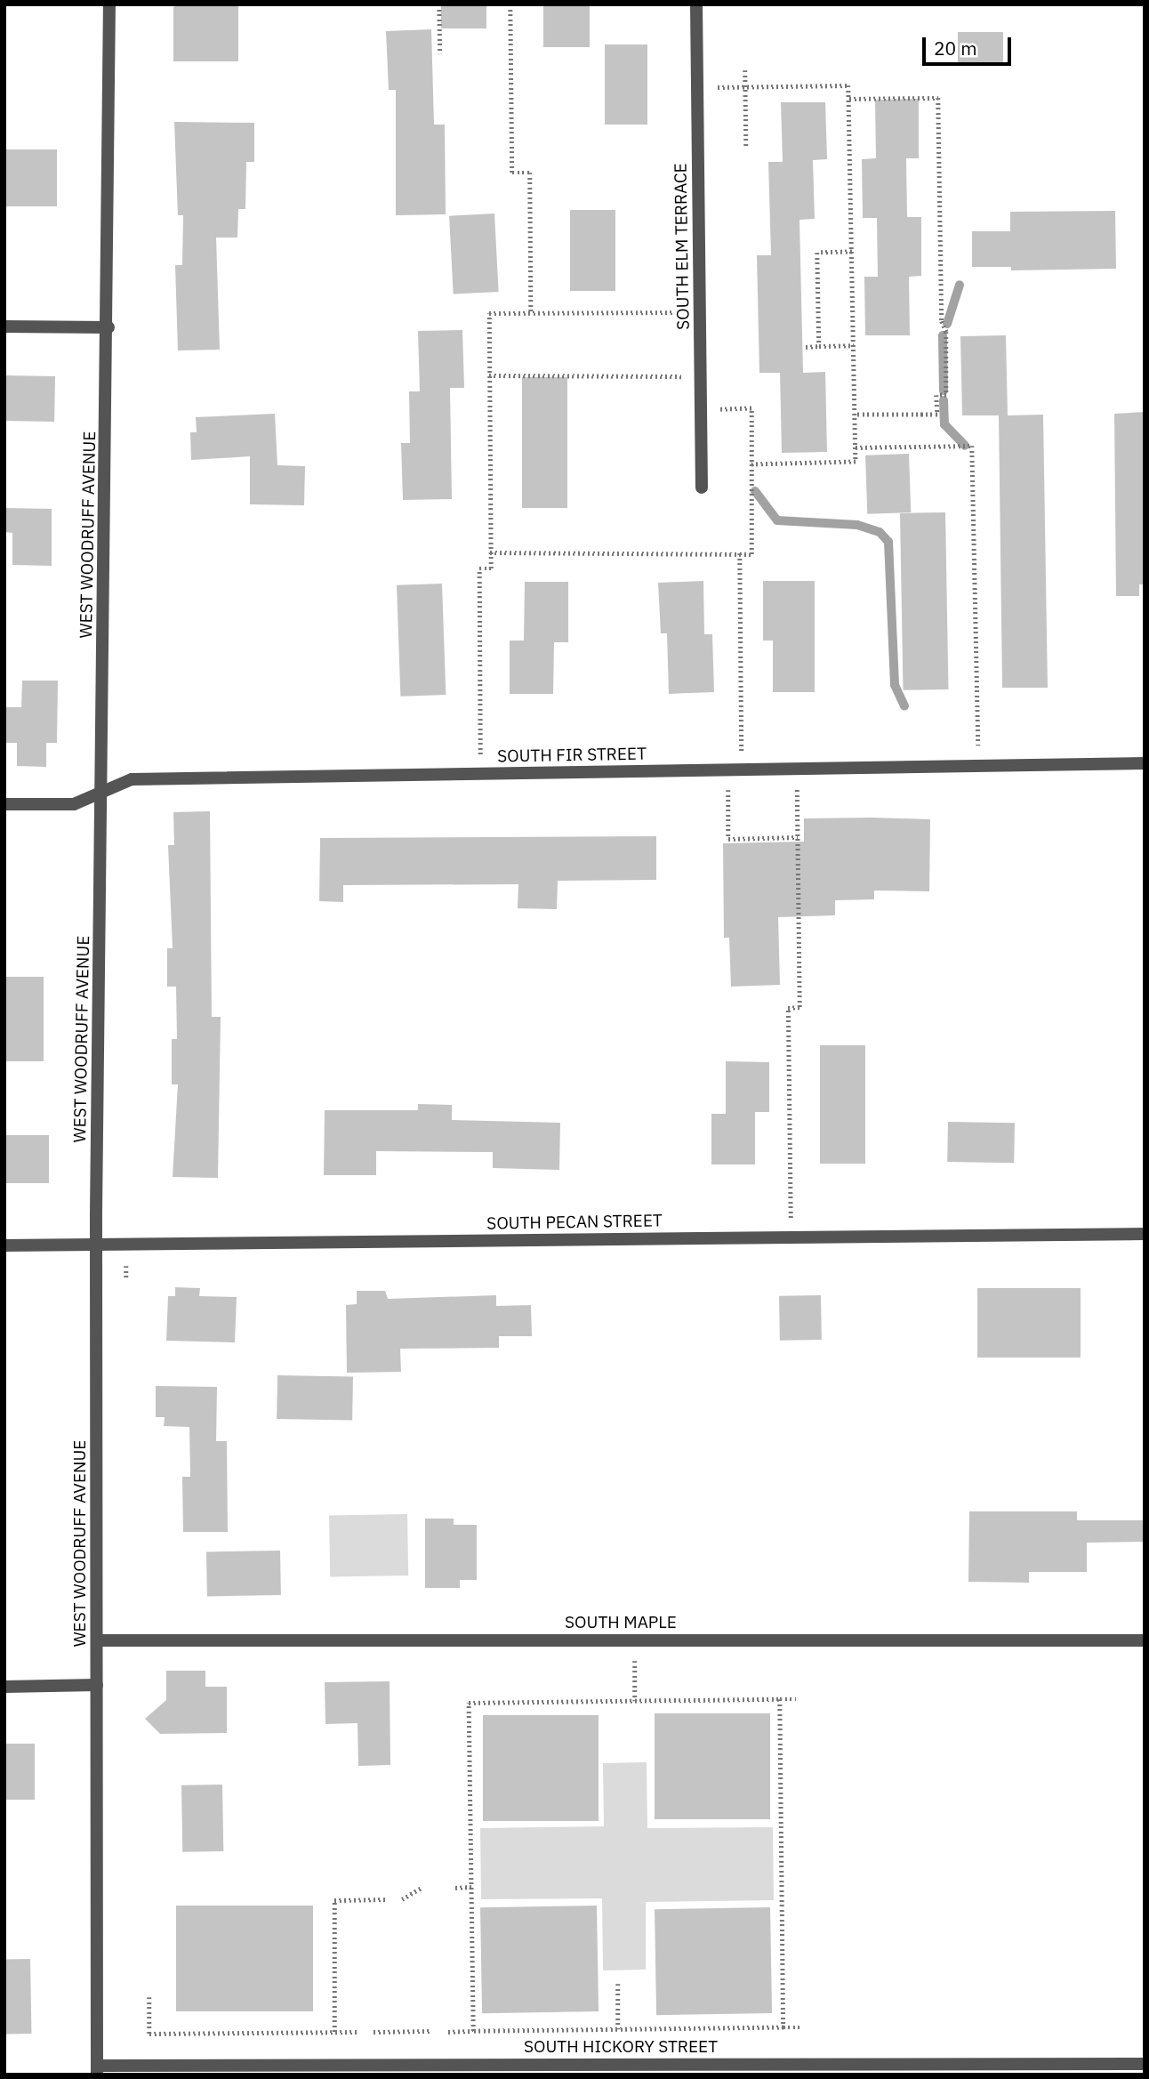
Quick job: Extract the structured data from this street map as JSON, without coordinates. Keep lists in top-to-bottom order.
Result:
{
  "streets": {
    "street": [
      "SOUTH ELM TERRACE",
      "WEST WOODRUFF AVENUE",
      "SOUTH FIR STREET",
      "SOUTH PECAN STREET",
      "SOUTH MAPLE",
      "SOUTH HICKORY STREET"
    ]
  },
  "crossings": [
    ["WEST WOODRUFF AVENUE", "SOUTH FIR STREET"],
    ["WEST WOODRUFF AVENUE", "SOUTH PECAN STREET"],
    ["WEST WOODRUFF AVENUE", "SOUTH MAPLE"],
    ["WEST WOODRUFF AVENUE", "SOUTH HICKORY STREET"]
  ],
  "scale_bar": "20 m"
}
